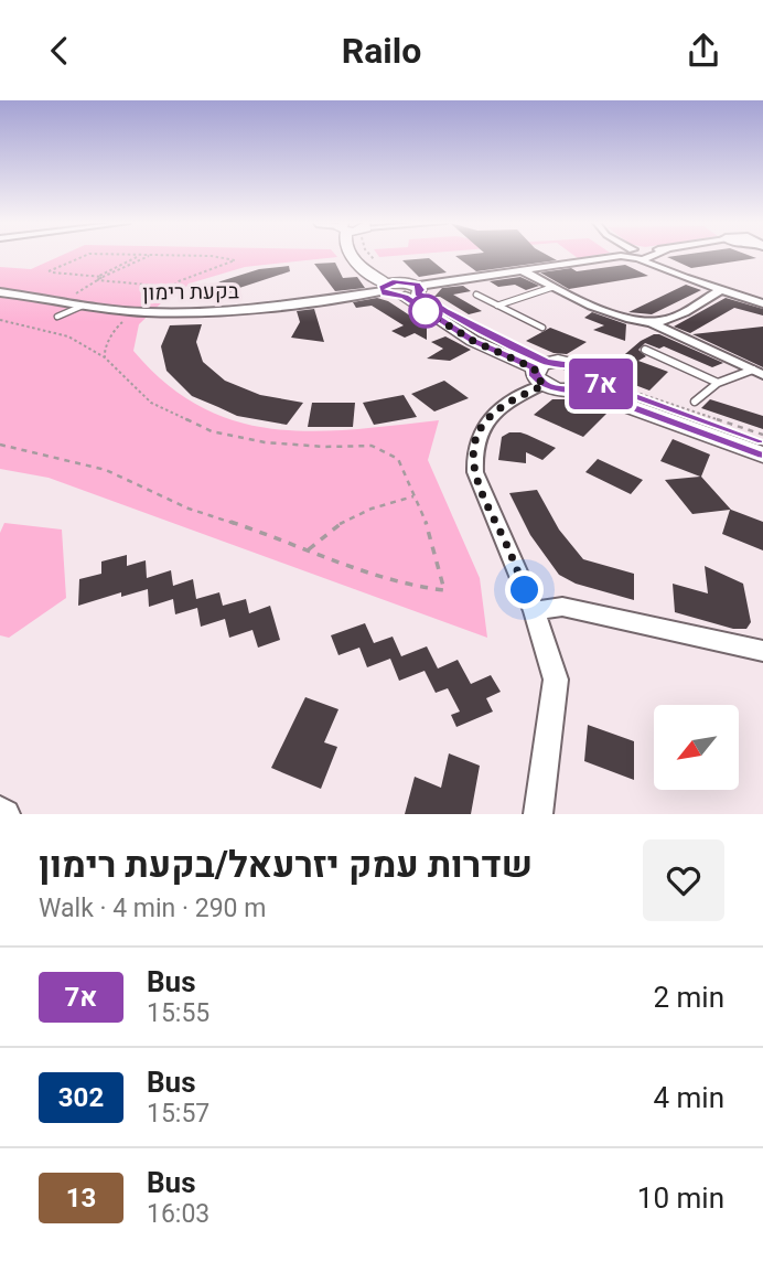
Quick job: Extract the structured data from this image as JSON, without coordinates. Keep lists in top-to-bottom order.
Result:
{
  "streets": {
    "street": ["בקעת רימון"]
  },
  "lines": ["bus line 7א"],
  "north": "bottom left",
  "page": {
    "header": "Railo",
    "on_map": "7א",
    "heading": ["שדרות עמק יזרעאל/בקעת רימון", "Walk · 4 min · 290 m"],
    "list": [
      {
        "mark": "7א",
        "name": "Bus",
        "note": "15:55",
        "value": "2 min"
      },
      {
        "mark": "302",
        "name": "Bus",
        "note": "15:57",
        "value": "4 min"
      },
      {
        "mark": "13",
        "name": "Bus",
        "note": "16:03",
        "value": "10 min"
      }
    ]
  }
}
